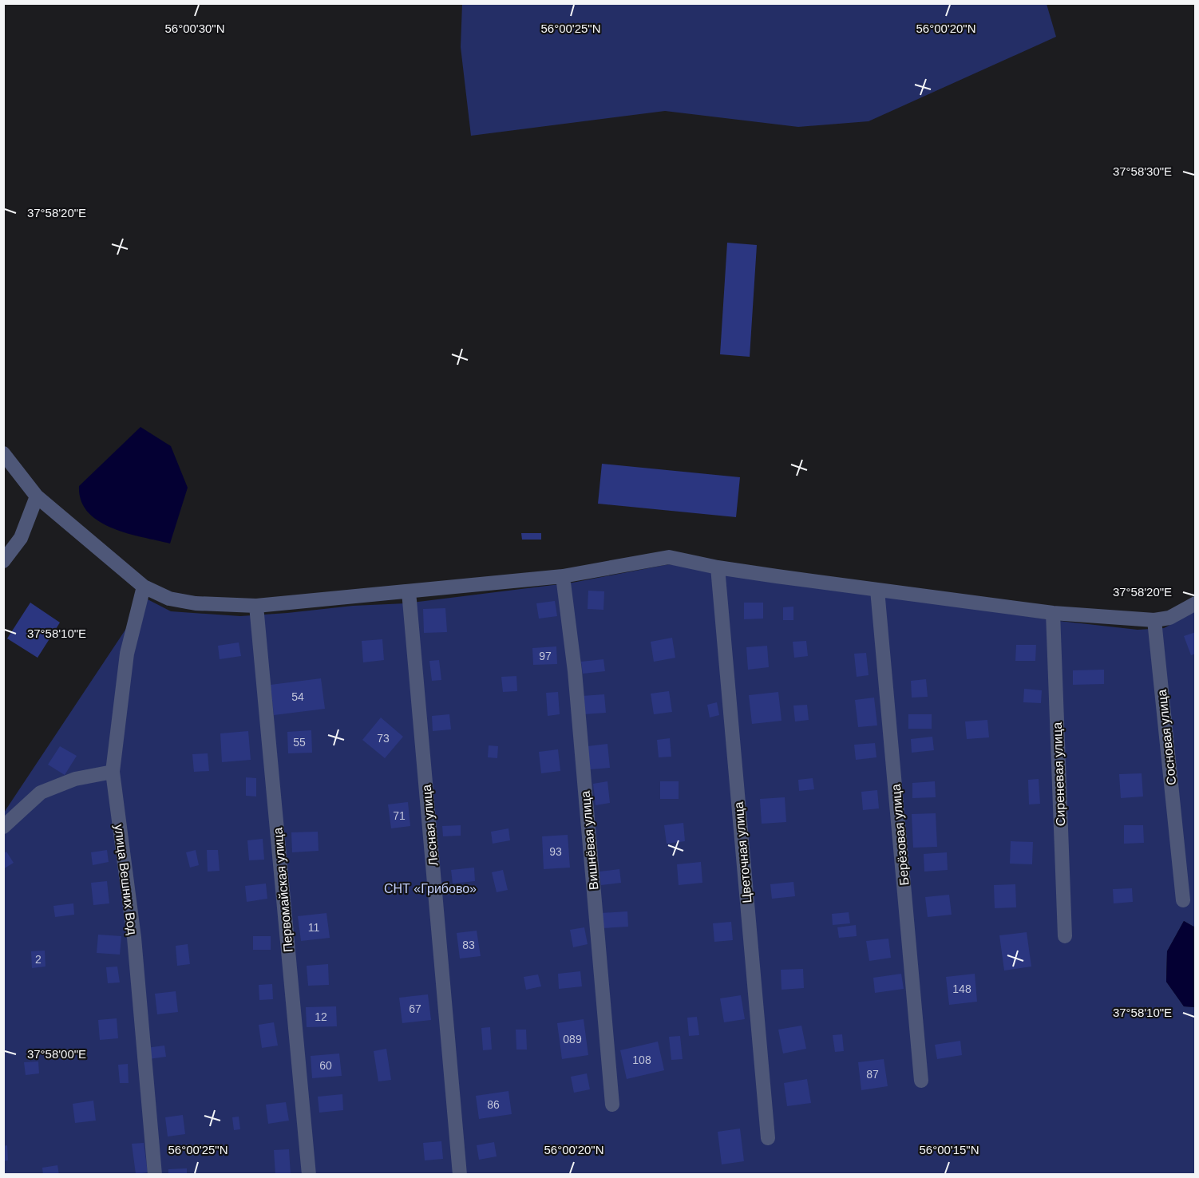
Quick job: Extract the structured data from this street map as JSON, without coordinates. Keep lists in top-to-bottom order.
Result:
{
  "streets": {
    "street": [
      "Сосновая улица",
      "Сиреневая улица",
      "Лесная улица",
      "Берёзовая улица",
      "Вишнёвая улица",
      "Цветочная улица",
      "улица Вешних Вод",
      "Первомайская улица"
    ]
  },
  "parks": ["СНТ «Грибово»"],
  "house_numbers": [
    "97",
    "54",
    "73",
    "55",
    "71",
    "93",
    "11",
    "83",
    "2",
    "148",
    "67",
    "12",
    "089",
    "108",
    "60",
    "87",
    "86"
  ],
  "coordinates": [
    "56°00'30\"N",
    "56°00'25\"N",
    "56°00'20\"N",
    "37°58'30\"E",
    "37°58'20\"E",
    "37°58'10\"E",
    "37°58'00\"E",
    "56°00'15\"N"
  ]
}
